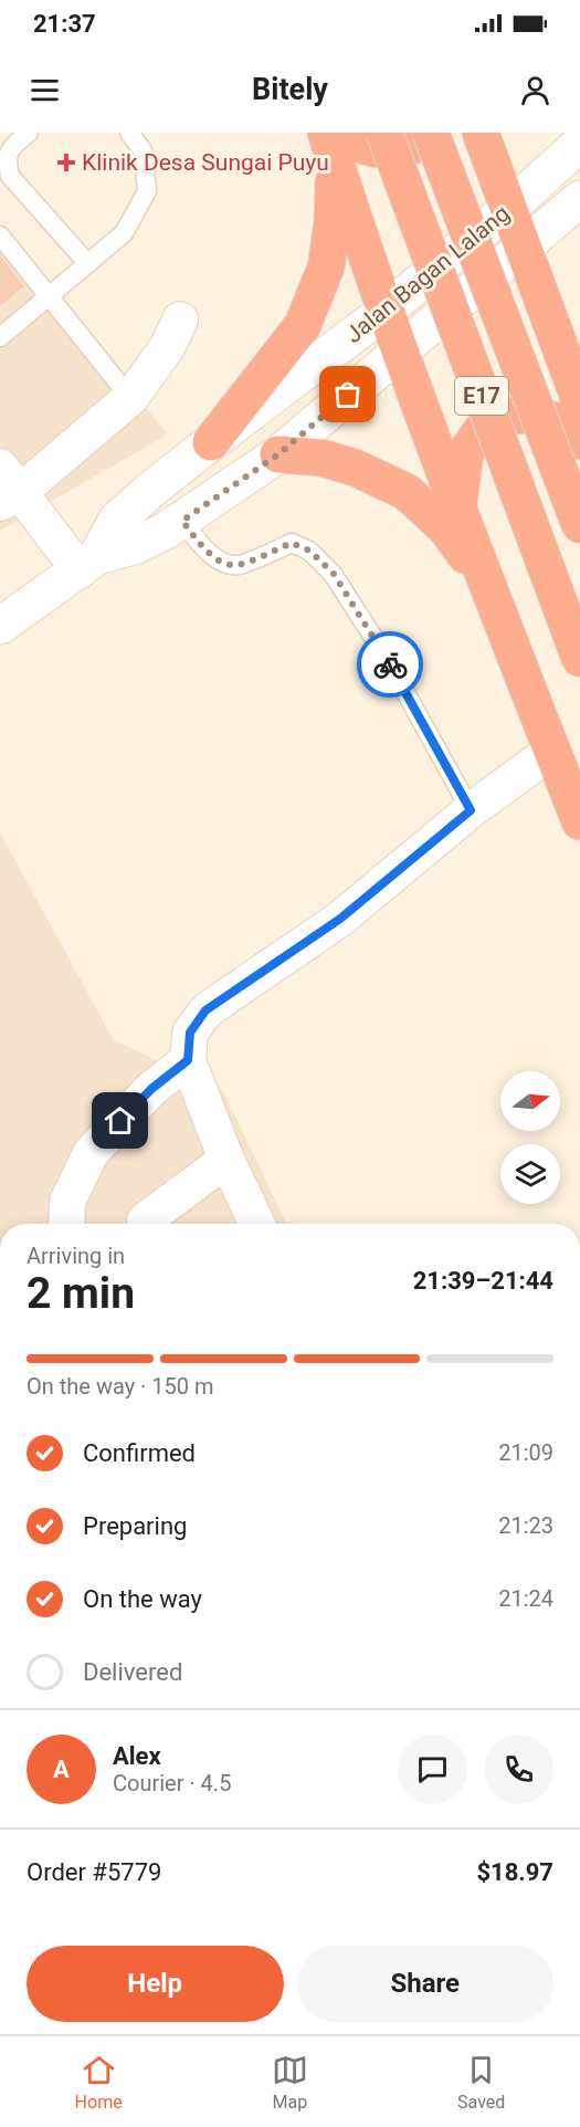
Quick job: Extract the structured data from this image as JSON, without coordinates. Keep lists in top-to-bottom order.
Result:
{
  "streets": {
    "highway": ["E17"],
    "main road": ["Jalan Bagan Lalang"]
  },
  "places": {
    "health": ["Klinik Desa Sungai Puyu"]
  },
  "north": "right",
  "page": {
    "status": "21:37",
    "header": "Bitely",
    "heading": ["2 min", "Arriving in", "21:39–21:44"],
    "panel": [
      "Alex",
      "Courier · 4.5",
      "Order #5779",
      "$18.97"
    ],
    "bar": "On the way · 150 m",
    "list": [
      ["Confirmed", "21:09"],
      ["Preparing", "21:23"],
      ["On the way", "21:24"],
      "Delivered"
    ],
    "round": "A",
    "buttons": ["Help", "Share"],
    "tabs": ["Home", "Map", "Saved"]
  }
}
